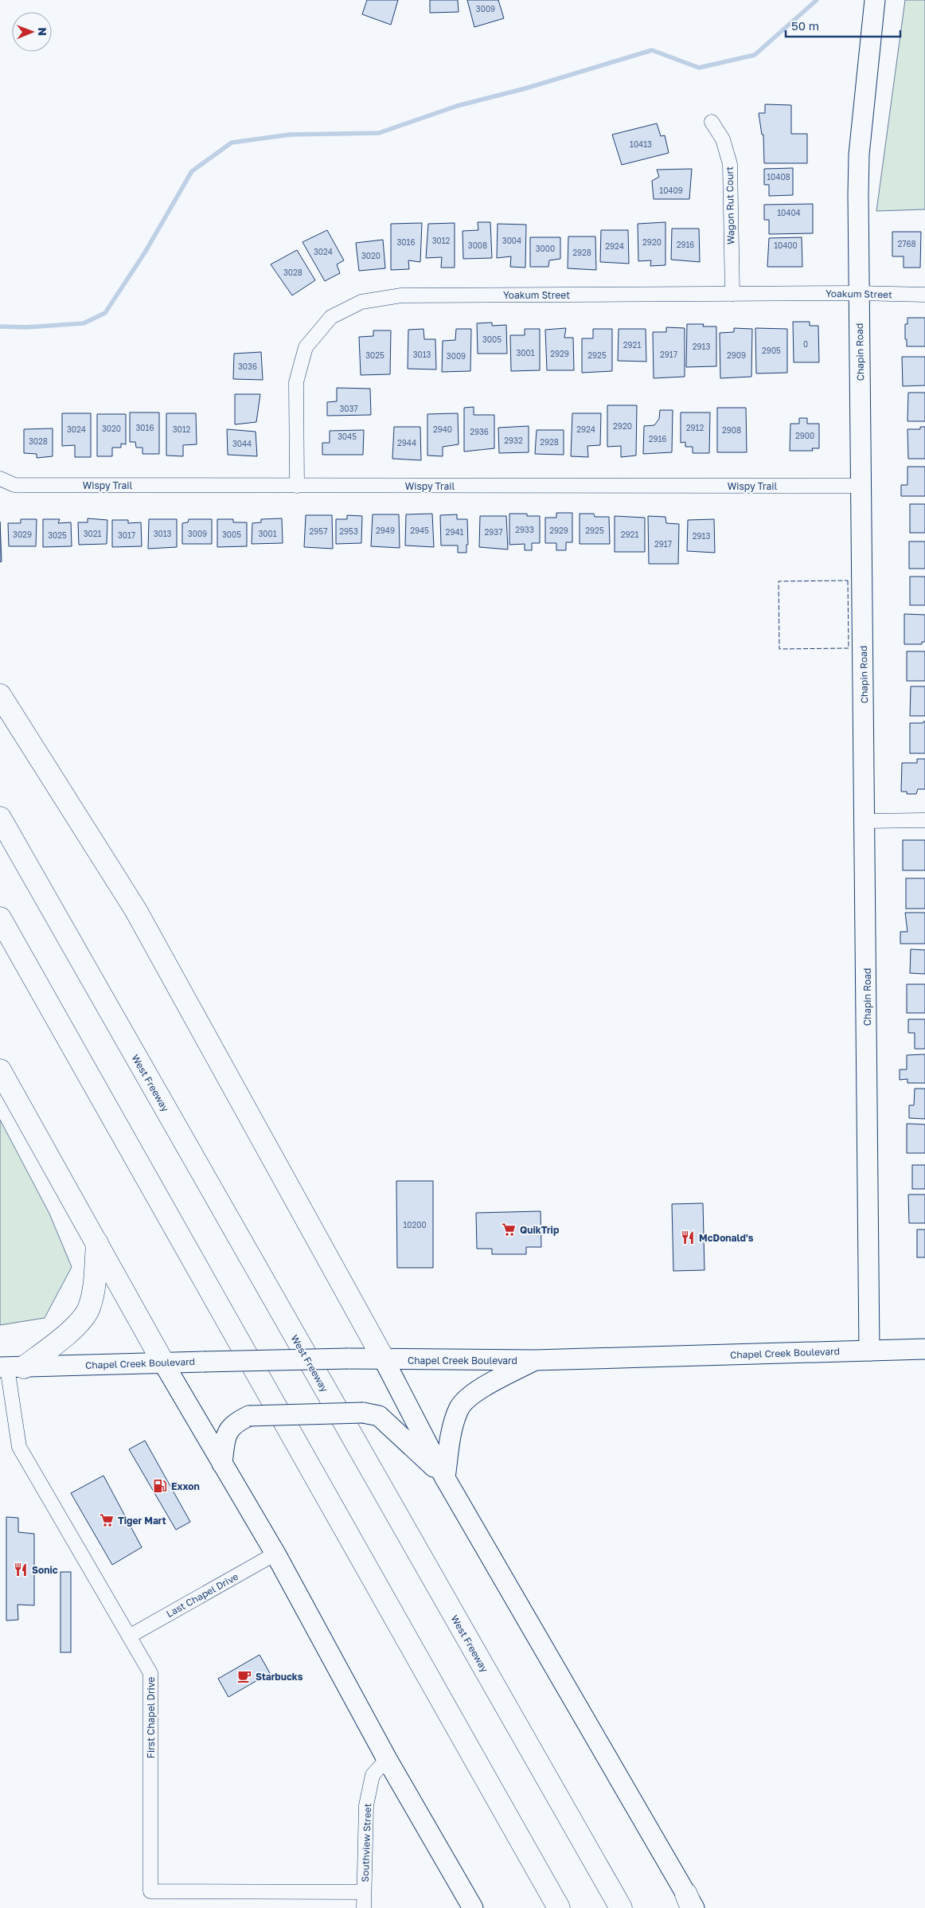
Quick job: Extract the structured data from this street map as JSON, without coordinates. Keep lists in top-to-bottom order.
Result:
{
  "streets": {
    "highway": ["West Freeway"],
    "main road": ["Chapin Road", "Chapel Creek Boulevard"],
    "street": [
      "Wagon Rut Court",
      "Yoakum Street",
      "Wispy Trail",
      "Last Chapel Drive",
      "First Chapel Drive",
      "Southview Street"
    ]
  },
  "crossings": [
    ["Wagon Rut Court", "Yoakum Street"],
    ["Yoakum Street", "Chapin Road"],
    ["Yoakum Street", "Wispy Trail"],
    ["Chapin Road", "Wispy Trail"],
    ["Chapin Road", "Chapel Creek Boulevard"],
    ["Chapel Creek Boulevard", "First Chapel Drive"],
    ["Last Chapel Drive", "First Chapel Drive"],
    ["First Chapel Drive", "Southview Street"]
  ],
  "places": {
    "supermarket": ["QuikTrip", "Tiger Mart"],
    "restaurant": ["McDonald's", "Sonic"],
    "fuel station": ["Exxon"],
    "cafe": ["Starbucks"]
  },
  "house_numbers": [
    "3009",
    "10413",
    "10408",
    "10409",
    "10404",
    "3012",
    "3004",
    "3016",
    "2920",
    "2768",
    "2916",
    "3008",
    "10400",
    "2924",
    "3000",
    "3024",
    "2928",
    "3020",
    "3028",
    "3005",
    "0",
    "2921",
    "2913",
    "2905",
    "3001",
    "2929",
    "3013",
    "2917",
    "3025",
    "2925",
    "2909",
    "3009",
    "3036",
    "3037",
    "2920",
    "3016",
    "2912",
    "3020",
    "3024",
    "3012",
    "2940",
    "2924",
    "2908",
    "2936",
    "2900",
    "3045",
    "2916",
    "2932",
    "3028",
    "2928",
    "2944",
    "3044",
    "2933",
    "2949",
    "2945",
    "2929",
    "2925",
    "2957",
    "2953",
    "2941",
    "2937",
    "3021",
    "3013",
    "3009",
    "3001",
    "3029",
    "3005",
    "2921",
    "3025",
    "3017",
    "2913",
    "2917",
    "10200"
  ],
  "scale_bar": "50 m",
  "north": "right"
}
